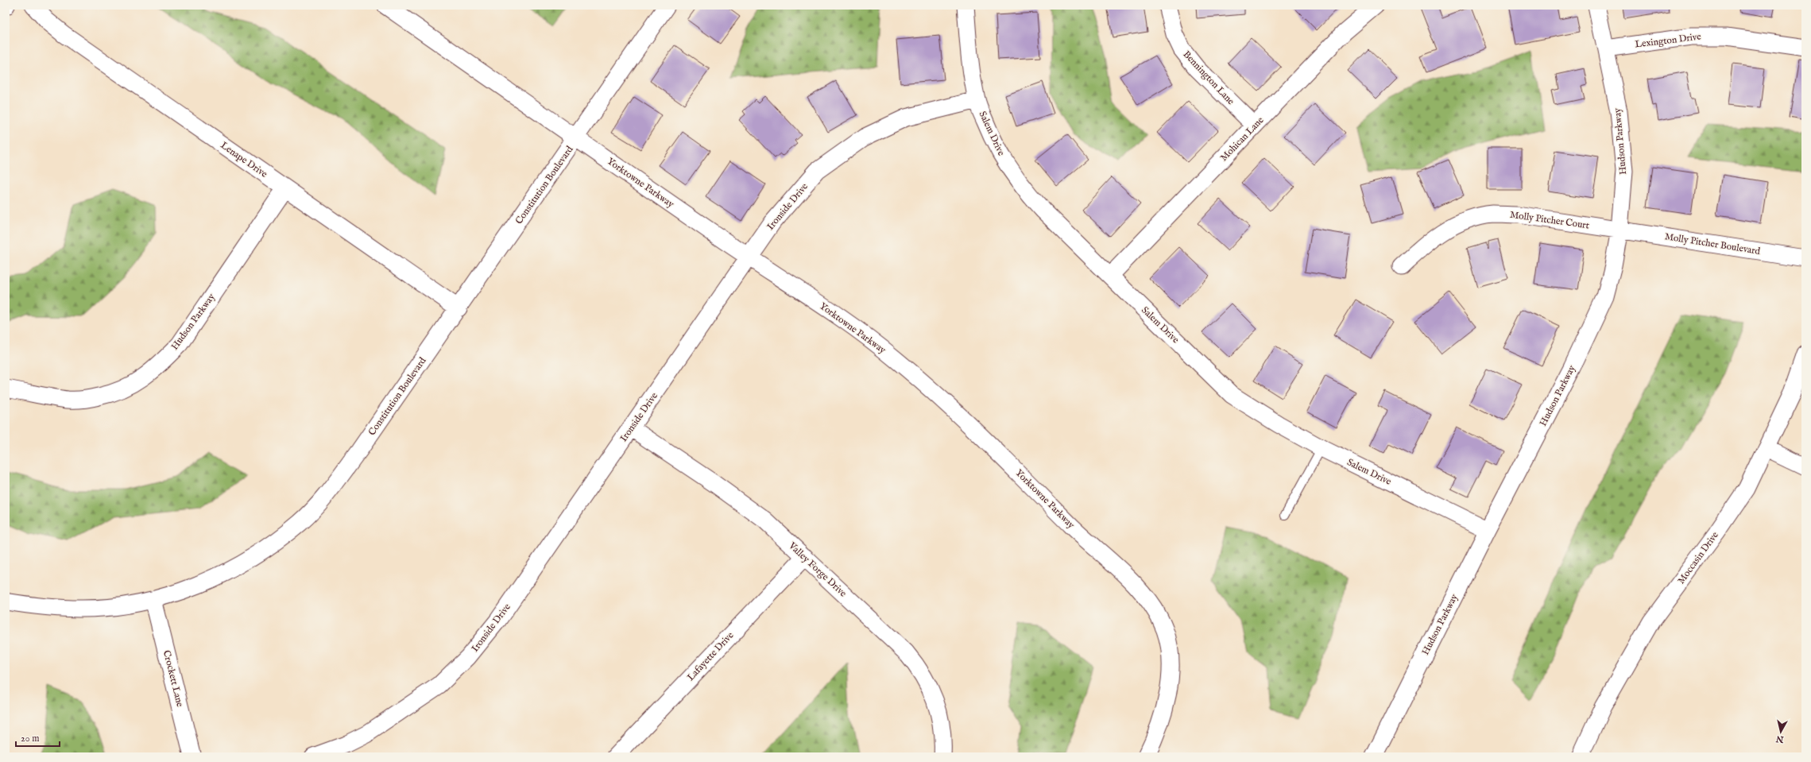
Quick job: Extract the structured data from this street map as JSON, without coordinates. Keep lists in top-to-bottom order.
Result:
{
  "streets": {
    "street": [
      "Lexington Drive",
      "Bennington Lane",
      "Salem Drive",
      "Mohican Lane",
      "Hudson Parkway",
      "Lenape Drive",
      "Yorktowne Parkway",
      "Constitution Boulevard",
      "Ironside Drive",
      "Molly Pitcher Court",
      "Molly Pitcher Boulevard",
      "Moccasin Drive",
      "Valley Forge Drive",
      "Lafayette Drive",
      "Crockett Lane"
    ]
  },
  "crossings": [
    ["Lexington Drive", "Hudson Parkway"],
    ["Bennington Lane", "Mohican Lane"],
    ["Salem Drive", "Mohican Lane"],
    ["Salem Drive", "Hudson Parkway"],
    ["Salem Drive", "Ironside Drive"],
    ["Hudson Parkway", "Lenape Drive"],
    ["Hudson Parkway", "Molly Pitcher Court"],
    ["Hudson Parkway", "Molly Pitcher Boulevard"],
    ["Lenape Drive", "Constitution Boulevard"],
    ["Yorktowne Parkway", "Constitution Boulevard"],
    ["Yorktowne Parkway", "Ironside Drive"],
    ["Constitution Boulevard", "Crockett Lane"],
    ["Ironside Drive", "Valley Forge Drive"],
    ["Molly Pitcher Court", "Molly Pitcher Boulevard"],
    ["Valley Forge Drive", "Lafayette Drive"]
  ],
  "scale_bar": "20 m",
  "north": "bottom"
}
